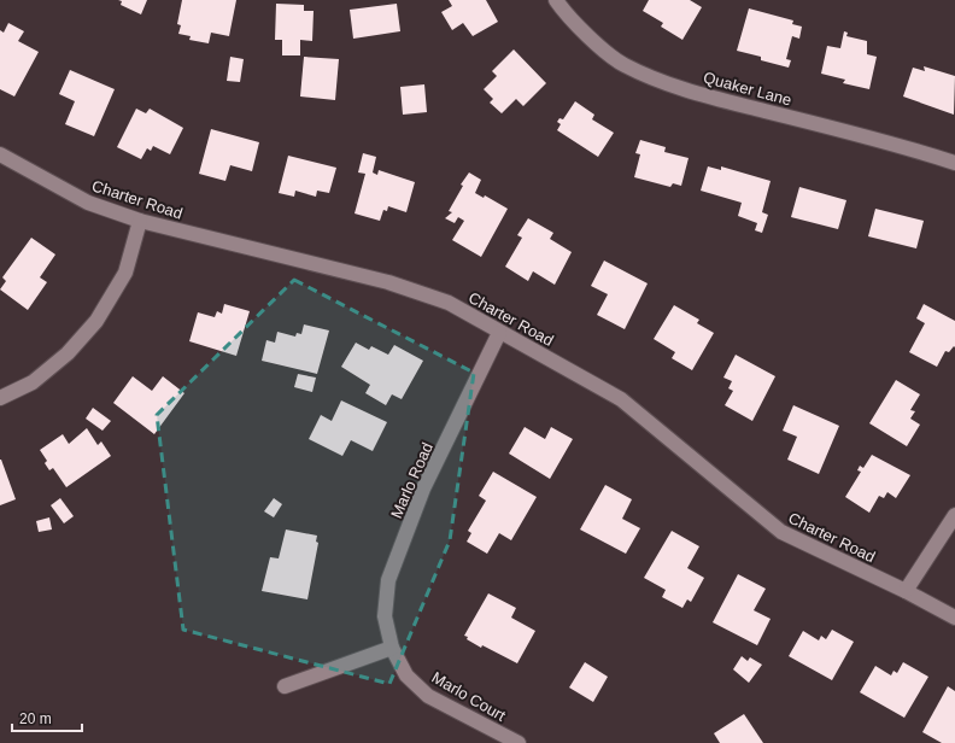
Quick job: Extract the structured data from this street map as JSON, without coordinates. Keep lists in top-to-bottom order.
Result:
{
  "streets": {
    "street": [
      "Quaker Lane",
      "Charter Road",
      "Marlo Road",
      "Marlo Court"
    ]
  },
  "crossings": [
    ["Charter Road", "Marlo Road"],
    ["Marlo Road", "Marlo Court"]
  ],
  "scale_bar": "20 m"
}
